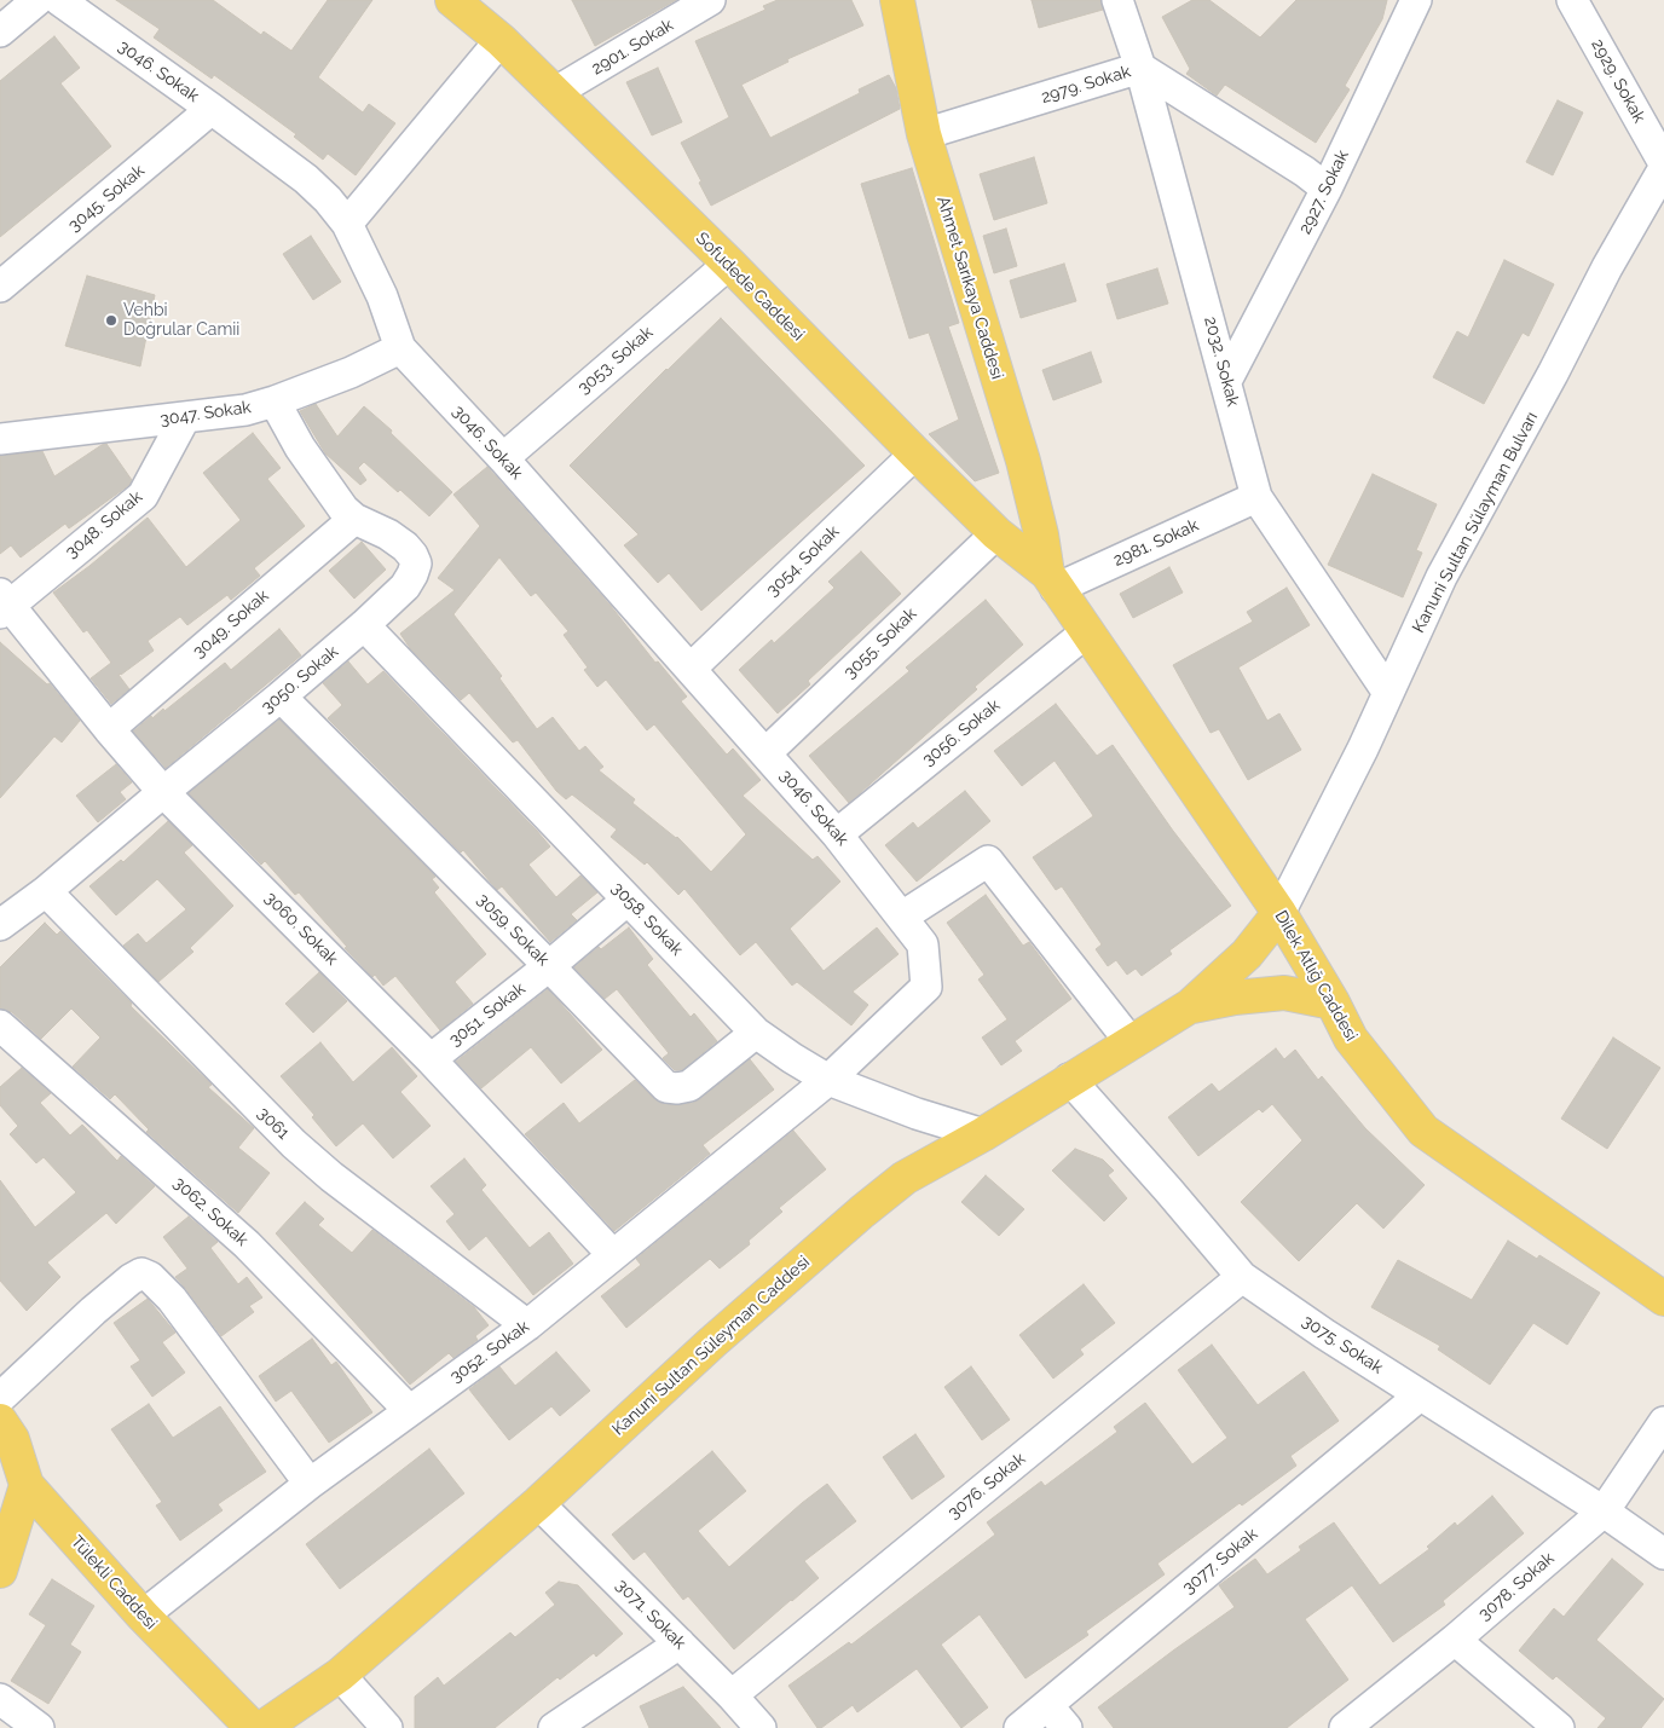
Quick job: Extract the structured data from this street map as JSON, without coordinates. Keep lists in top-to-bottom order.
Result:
{
  "streets": {
    "main road": [
      "Sofudede Caddesi",
      "Ahmet Sarıkaya Caddesi",
      "Dilek Atlığ Caddesi",
      "Kanuni Sultan Süleyman Caddesi",
      "Tülekli Caddesi"
    ],
    "street": [
      "2901. Sokak",
      "3046. Sokak",
      "2929. Sokak",
      "2979. Sokak",
      "2927. Sokak",
      "3045. Sokak",
      "3053. Sokak",
      "2032. Sokak",
      "3047. Sokak",
      "Kanuni Sultan Sülayman Bulvarı",
      "3048. Sokak",
      "2981. Sokak",
      "3054. Sokak",
      "3049. Sokak",
      "3055. Sokak",
      "3050. Sokak",
      "3056. Sokak",
      "3058. Sokak",
      "3060. Sokak",
      "3059. Sokak",
      "3051. Sokak",
      "3061",
      "3062. Sokak",
      "3075. Sokak",
      "3052. Sokak",
      "3076. Sokak",
      "3077. Sokak",
      "3078. Sokak",
      "3071. Sokak"
    ]
  },
  "crossings": [
    ["2901. Sokak", "Sofudede Caddesi"],
    ["3046. Sokak", "3045. Sokak"],
    ["3046. Sokak", "3053. Sokak"],
    ["3046. Sokak", "3047. Sokak"],
    ["3046. Sokak", "3054. Sokak"],
    ["3046. Sokak", "3055. Sokak"],
    ["3046. Sokak", "3056. Sokak"],
    ["3046. Sokak", "3058. Sokak"],
    ["3046. Sokak", "3052. Sokak"],
    ["2979. Sokak", "2927. Sokak"],
    ["2979. Sokak", "Ahmet Sarıkaya Caddesi"],
    ["2979. Sokak", "2032. Sokak"],
    ["2927. Sokak", "2032. Sokak"],
    ["Sofudede Caddesi", "Ahmet Sarıkaya Caddesi"],
    ["Sofudede Caddesi", "3053. Sokak"],
    ["Sofudede Caddesi", "2981. Sokak"],
    ["Sofudede Caddesi", "3054. Sokak"],
    ["Sofudede Caddesi", "3055. Sokak"],
    ["Sofudede Caddesi", "Dilek Atlığ Caddesi"],
    ["Ahmet Sarıkaya Caddesi", "2981. Sokak"],
    ["Ahmet Sarıkaya Caddesi", "Dilek Atlığ Caddesi"],
    ["2032. Sokak", "Kanuni Sultan Sülayman Bulvarı"],
    ["2032. Sokak", "2981. Sokak"],
    ["3047. Sokak", "3048. Sokak"],
    ["3047. Sokak", "3050. Sokak"],
    ["Kanuni Sultan Sülayman Bulvarı", "Dilek Atlığ Caddesi"],
    ["3048. Sokak", "3060. Sokak"],
    ["2981. Sokak", "Dilek Atlığ Caddesi"],
    ["3049. Sokak", "3050. Sokak"],
    ["3049. Sokak", "3060. Sokak"],
    ["3050. Sokak", "3058. Sokak"],
    ["3050. Sokak", "3060. Sokak"],
    ["3050. Sokak", "3059. Sokak"],
    ["3050. Sokak", "3061"],
    ["3056. Sokak", "Dilek Atlığ Caddesi"],
    ["3058. Sokak", "3059. Sokak"],
    ["3058. Sokak", "3051. Sokak"],
    ["3058. Sokak", "Kanuni Sultan Süleyman Caddesi"],
    ["3058. Sokak", "3052. Sokak"],
    ["3060. Sokak", "3051. Sokak"],
    ["3060. Sokak", "3052. Sokak"],
    ["3059. Sokak", "3051. Sokak"],
    ["3061", "3052. Sokak"],
    ["3062. Sokak", "3052. Sokak"],
    ["3075. Sokak", "Kanuni Sultan Süleyman Caddesi"],
    ["3075. Sokak", "3076. Sokak"],
    ["3075. Sokak", "3077. Sokak"],
    ["3075. Sokak", "3078. Sokak"],
    ["Kanuni Sultan Süleyman Caddesi", "3071. Sokak"],
    ["3052. Sokak", "Tülekli Caddesi"],
    ["3076. Sokak", "3071. Sokak"]
  ],
  "places": ["Vehbi Doğrular Camii"]
}
